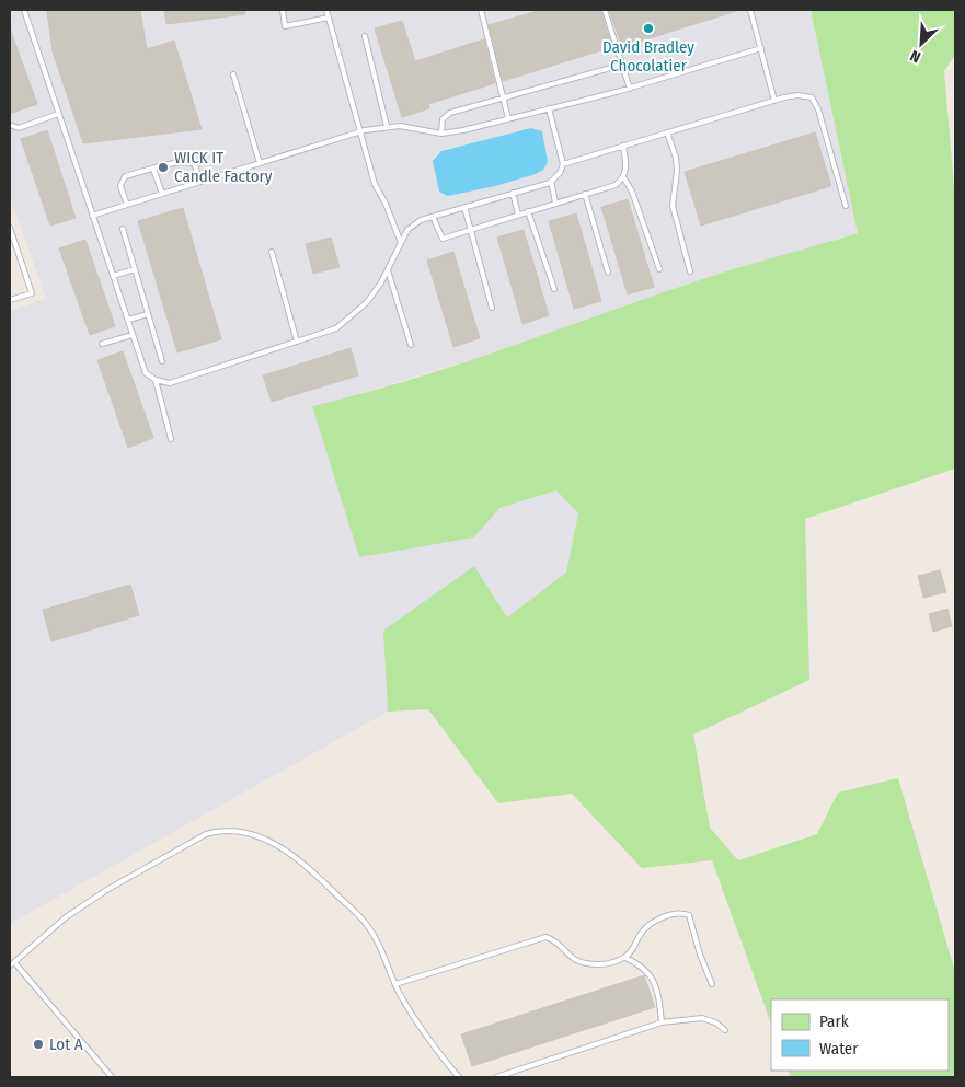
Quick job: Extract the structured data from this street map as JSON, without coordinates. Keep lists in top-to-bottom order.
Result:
{
  "places": ["David Bradley Chocolatier", "WICK IT Candle Factory", "Lot A"],
  "legend": ["Park", "Water"],
  "north": "bottom left"
}
